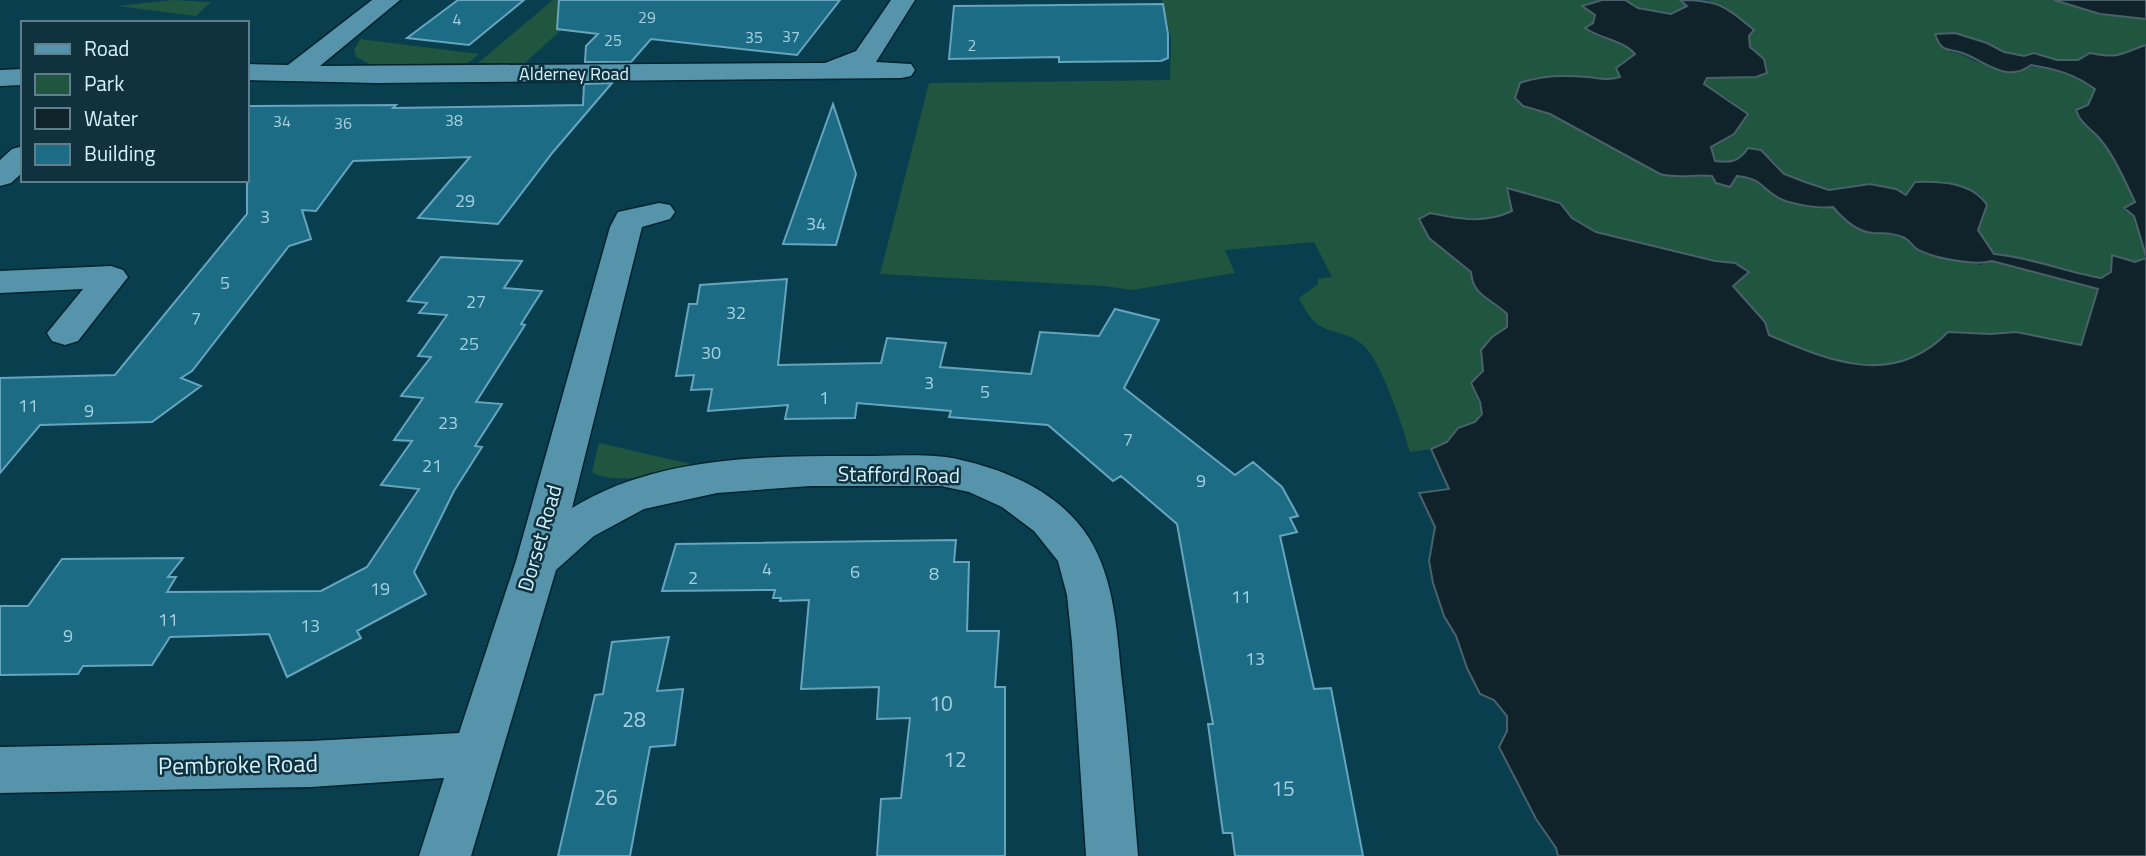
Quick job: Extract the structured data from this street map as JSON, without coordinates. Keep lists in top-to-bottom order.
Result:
{
  "streets": {
    "street": [
      "Alderney Road",
      "Stafford Road",
      "Dorset Road",
      "Pembroke Road"
    ]
  },
  "crossings": [
    ["Stafford Road", "Dorset Road"],
    ["Dorset Road", "Pembroke Road"]
  ],
  "house_numbers": [
    "29",
    "4",
    "37",
    "35",
    "25",
    "2",
    "38",
    "34",
    "36",
    "29",
    "3",
    "34",
    "5",
    "27",
    "32",
    "7",
    "25",
    "30",
    "3",
    "5",
    "1",
    "11",
    "9",
    "23",
    "7",
    "21",
    "9",
    "4",
    "6",
    "8",
    "2",
    "19",
    "11",
    "11",
    "13",
    "9",
    "13",
    "10",
    "28",
    "12",
    "15",
    "26"
  ],
  "legend": [
    "Road",
    "Park",
    "Water",
    "Building"
  ]
}
